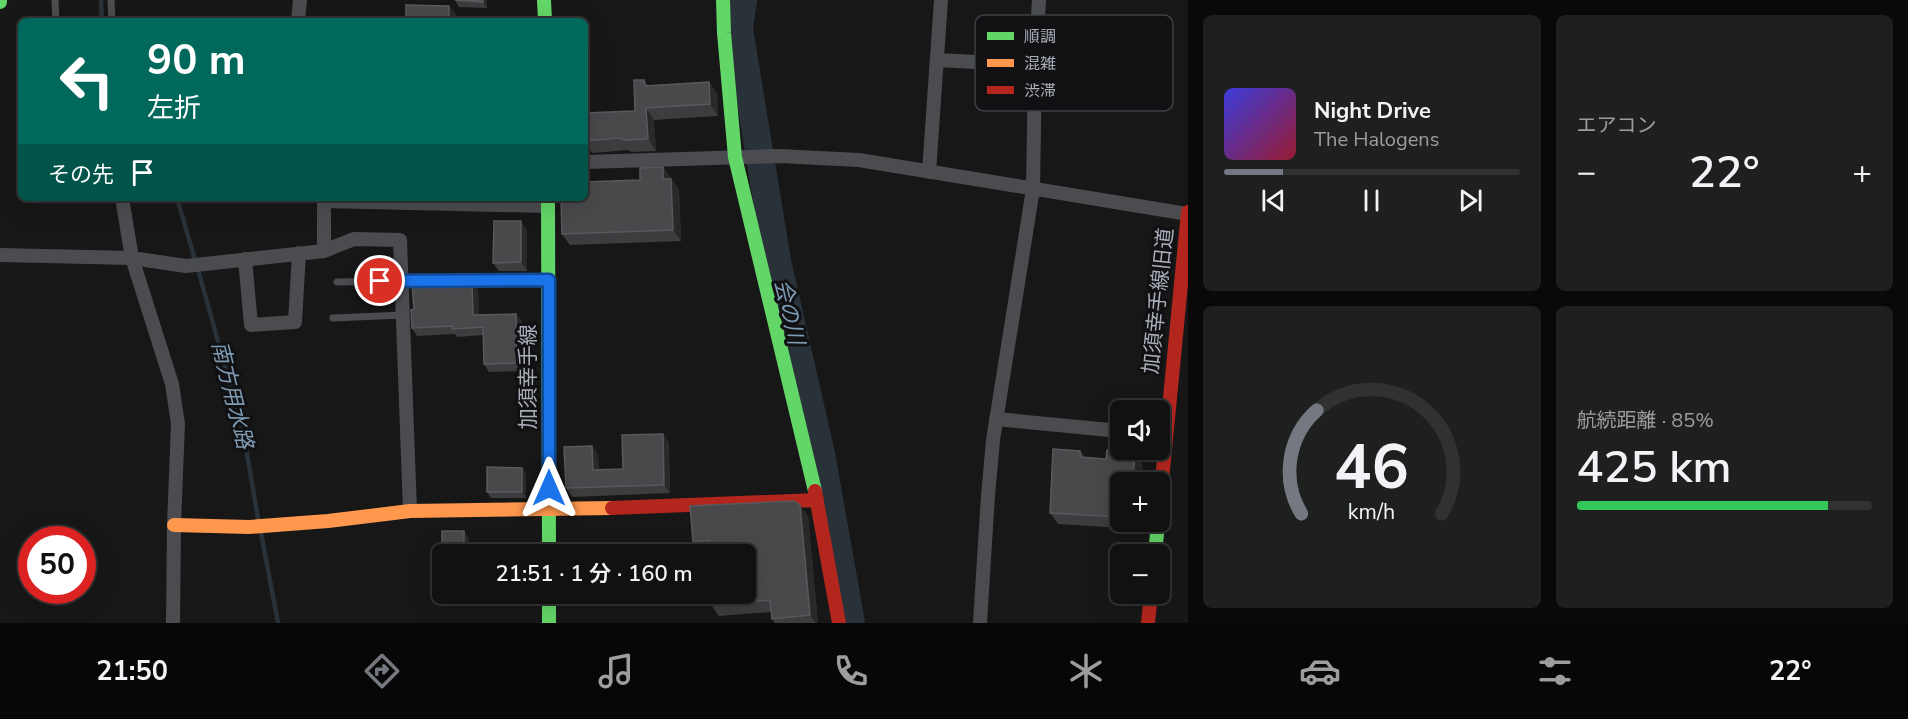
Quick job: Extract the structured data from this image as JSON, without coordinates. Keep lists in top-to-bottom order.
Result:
{
  "streets": {
    "street": ["加須幸手線旧道", "加須幸手線"]
  },
  "water": ["会の川", "南方用水路"],
  "legend": ["順調", "混雑", "渋滞"],
  "page": {
    "tile": [
      "エアコン",
      ["航続距離 · 85%", "425 km"]
    ],
    "turn": ["90 m", "左折"],
    "song": ["Night Drive", "The Halogens"],
    "then": "その先",
    "heat": ["−", "22°", "+"],
    "map_buttons": ["+", "−"],
    "limit": "50",
    "trip": "21:51 · 1 分 · 160 m",
    "tabs": ["21:50", "22°"],
    "gauge": ["46", "km/h"]
  }
}
